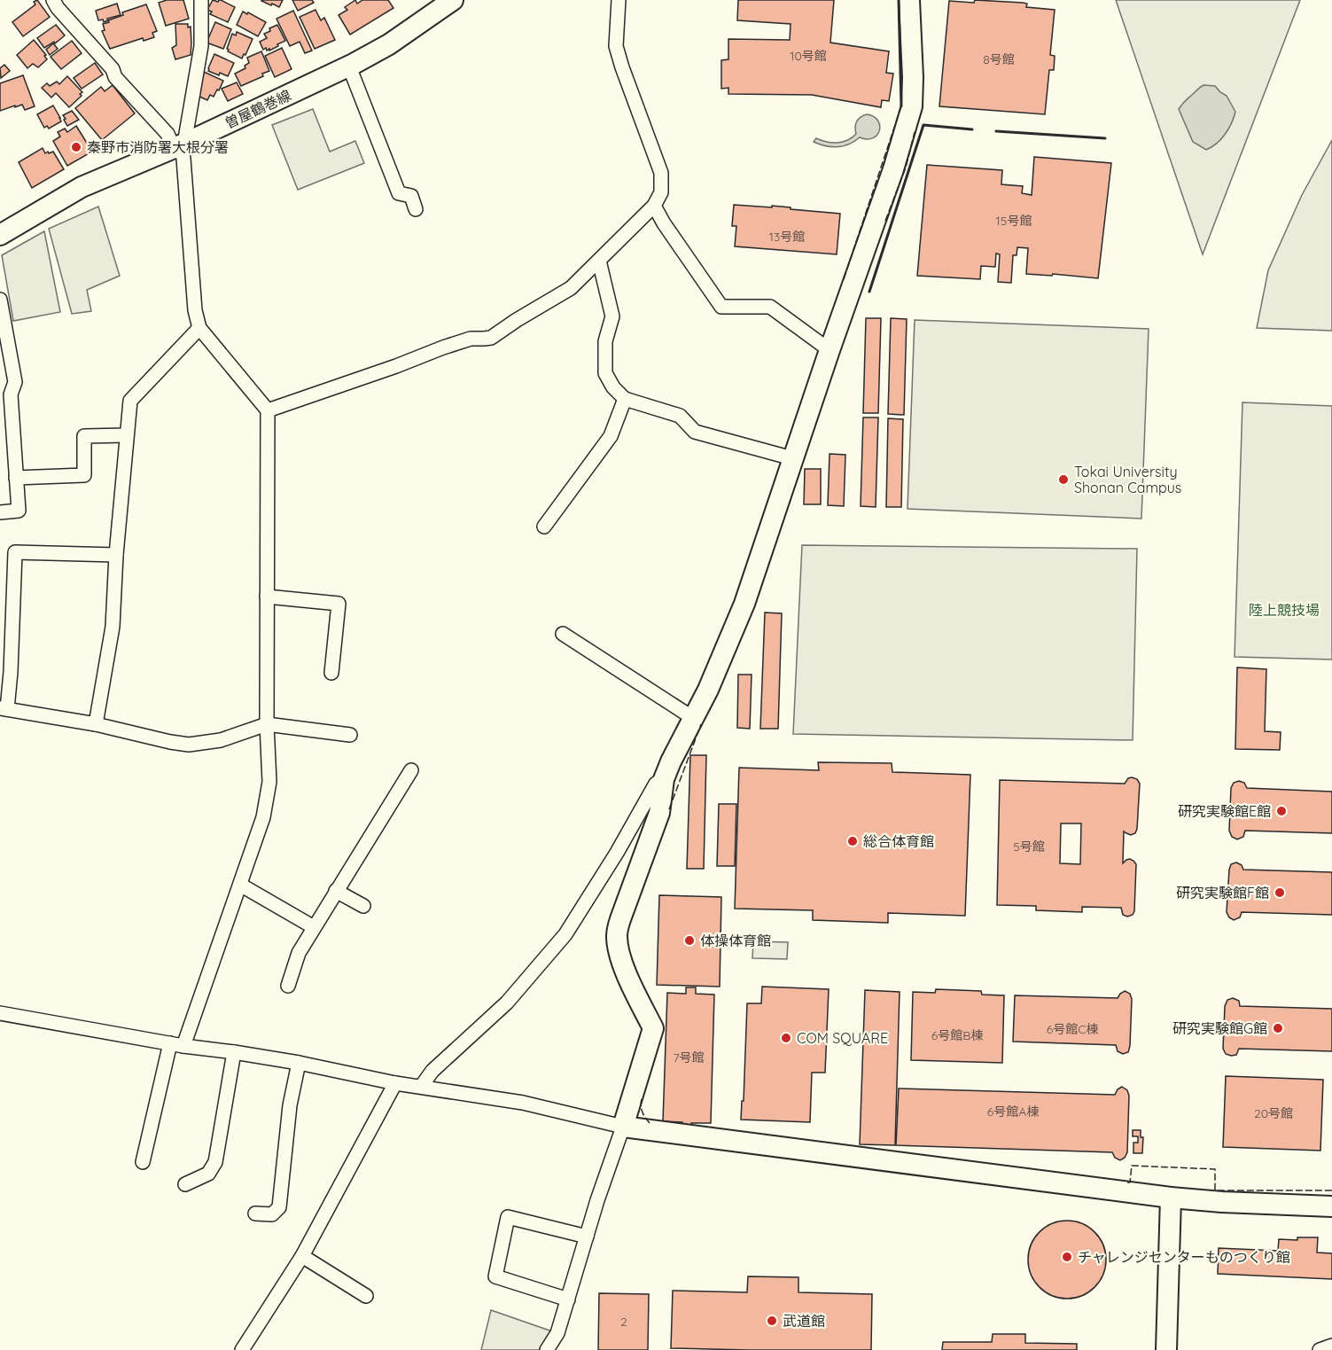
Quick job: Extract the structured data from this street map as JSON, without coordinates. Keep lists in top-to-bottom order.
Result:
{
  "streets": {
    "street": ["曽屋鶴巻線"]
  },
  "parks": ["陸上競技場"],
  "places": [
    "秦野市消防署大根分署",
    "Tokai University Shonan Campus",
    "研究実験館E館",
    "総合体育館",
    "研究実験館F館",
    "体操体育館",
    "研究実験館G館",
    "COM SQUARE",
    "チャレンジセンターものつくり館",
    "武道館"
  ],
  "house_numbers": [
    "10号館",
    "8号館",
    "15号館",
    "13号館",
    "5号館",
    "6号館C棟",
    "6号館B棟",
    "7号館",
    "6号館A棟",
    "20号館",
    "2"
  ]
}
